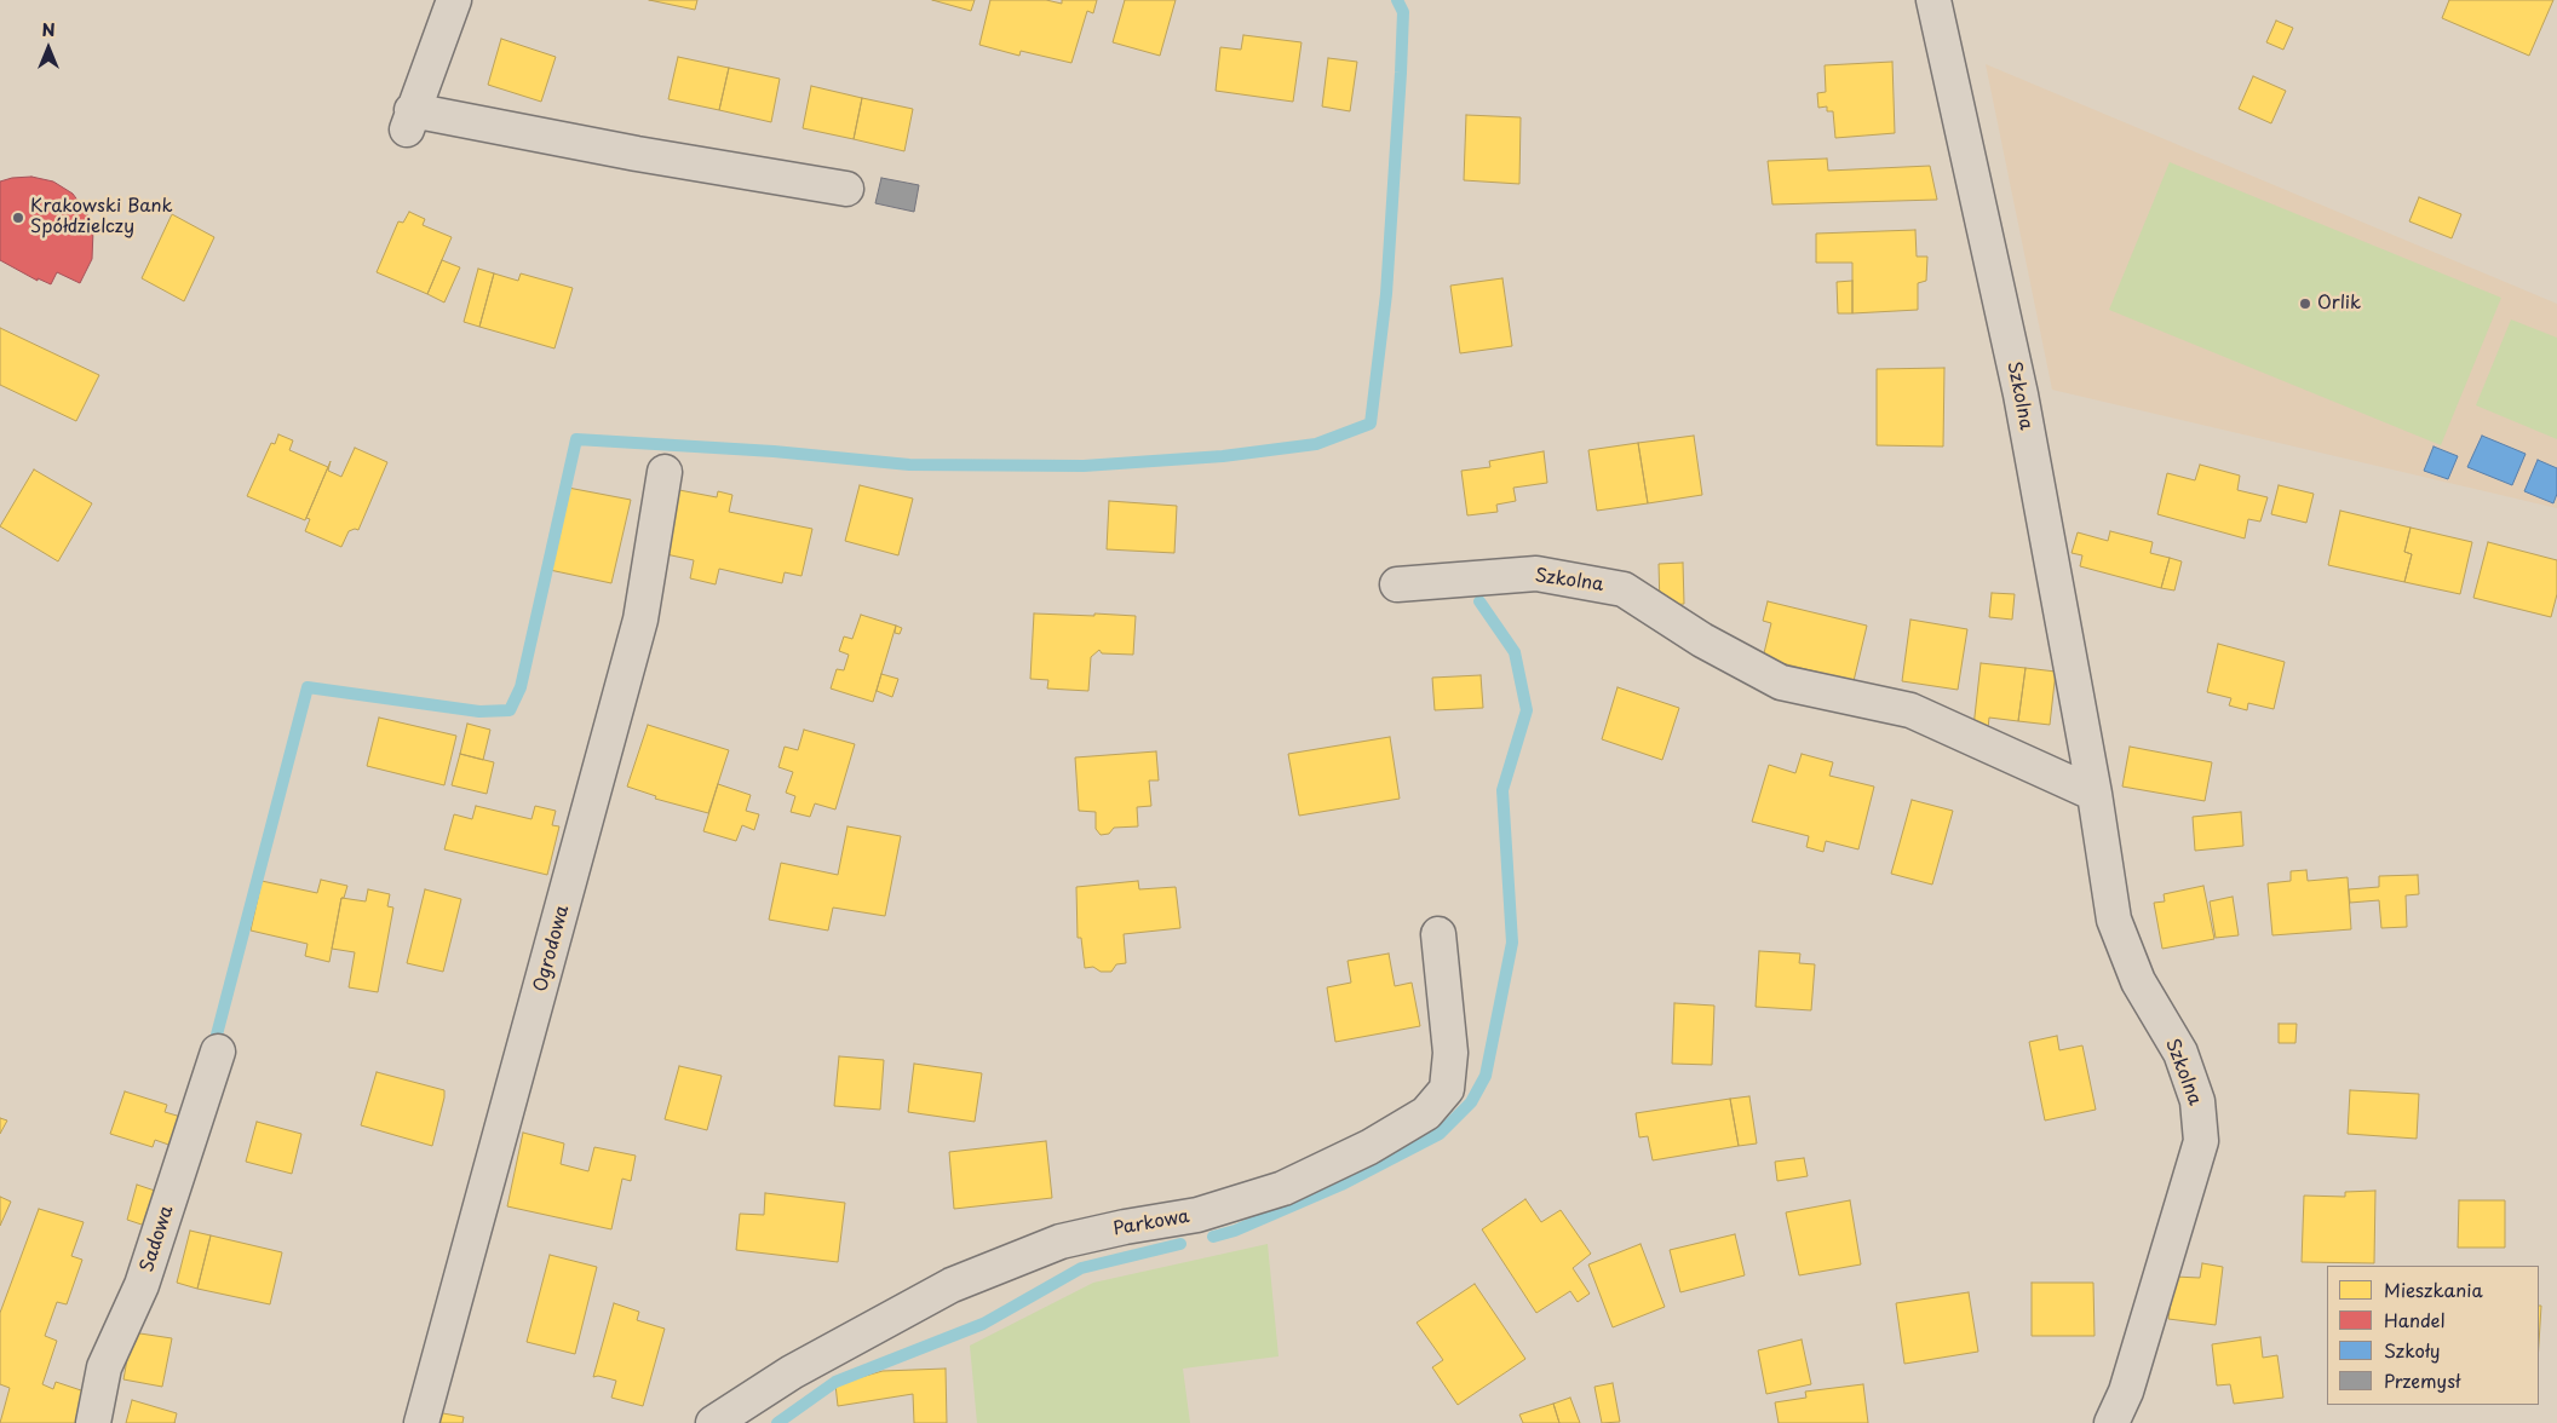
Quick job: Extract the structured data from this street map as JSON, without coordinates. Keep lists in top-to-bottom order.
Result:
{
  "streets": {
    "street": [
      "Szkolna",
      "Ogrodowa",
      "Parkowa",
      "Sadowa"
    ]
  },
  "places": ["Krakowski Bank Spółdzielczy", "Orlik"],
  "legend": [
    "Mieszkania",
    "Handel",
    "Szkoły",
    "Przemysł"
  ],
  "north": "top"
}
